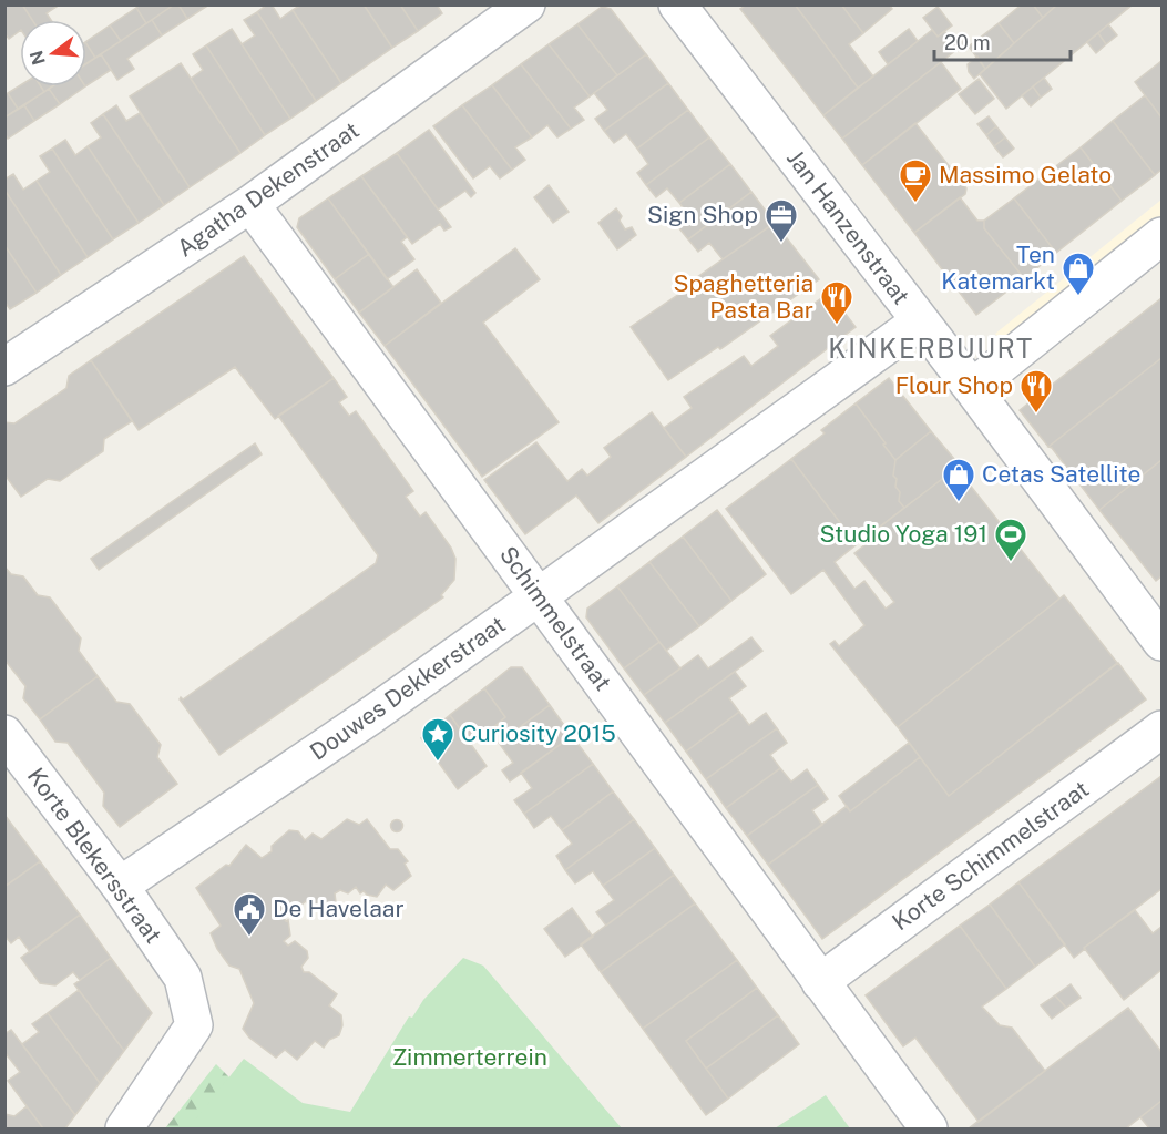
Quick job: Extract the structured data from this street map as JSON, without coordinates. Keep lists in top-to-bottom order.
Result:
{
  "streets": {
    "street": [
      "Agatha Dekenstraat",
      "Jan Hanzenstraat",
      "Schimmelstraat",
      "Douwes Dekkerstraat",
      "Korte Blekersstraat",
      "Korte Schimmelstraat"
    ]
  },
  "crossings": [
    ["Agatha Dekenstraat", "Schimmelstraat"],
    ["Jan Hanzenstraat", "Douwes Dekkerstraat"],
    ["Schimmelstraat", "Douwes Dekkerstraat"],
    ["Schimmelstraat", "Korte Schimmelstraat"],
    ["Douwes Dekkerstraat", "Korte Blekersstraat"]
  ],
  "districts": ["KINKERBUURT"],
  "parks": ["Zimmerterrein"],
  "places": {
    "cafe": ["Massimo Gelato"],
    "office": ["Sign Shop"],
    "shop": ["Ten Katemarkt", "Cetas Satellite"],
    "restaurant": ["Spaghetteria Pasta Bar", "Flour Shop"],
    "sports": ["Studio Yoga 191"],
    "place": ["Curiosity 2015"],
    "public building": ["De Havelaar"]
  },
  "scale_bar": "20 m",
  "north": "left"
}
